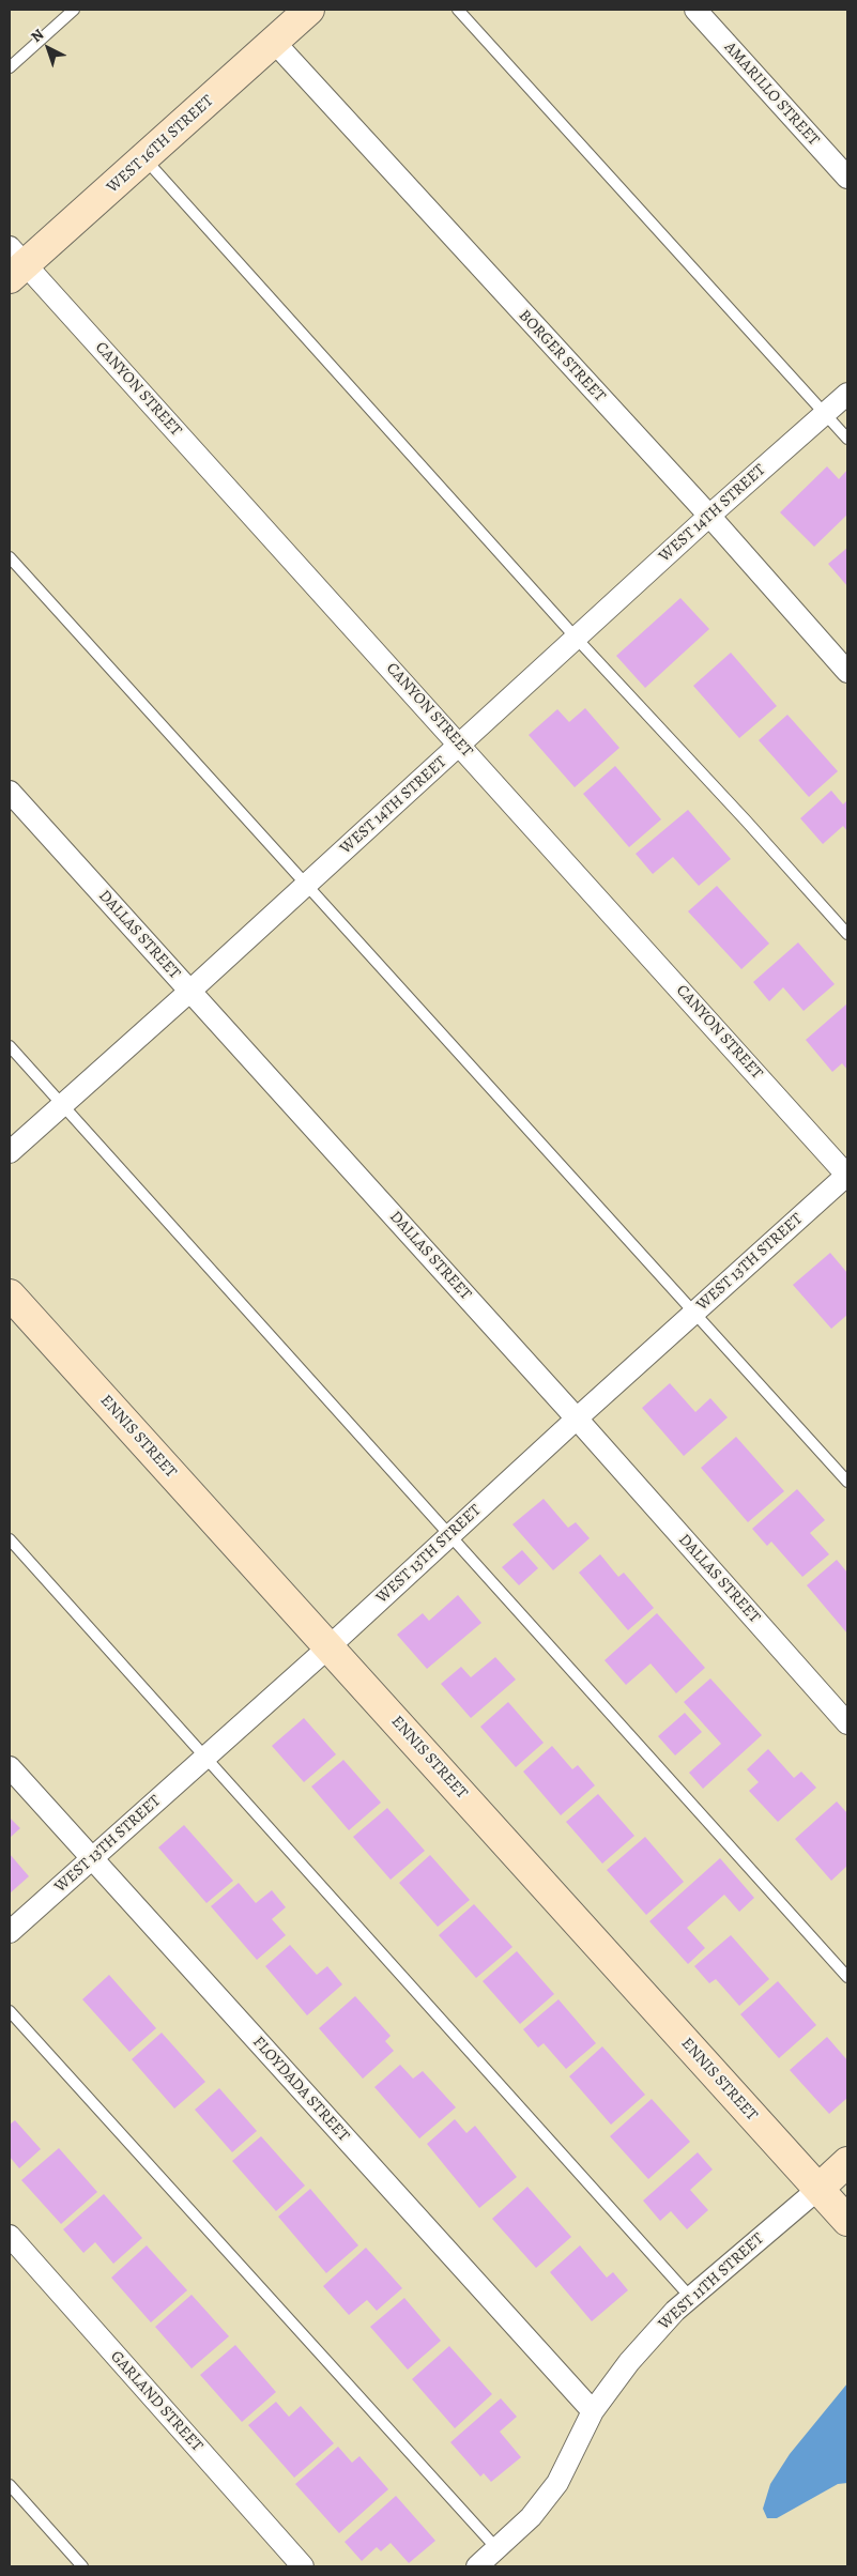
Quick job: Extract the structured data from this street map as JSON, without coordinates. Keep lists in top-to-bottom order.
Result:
{
  "streets": {
    "main road": ["WEST 16TH STREET", "ENNIS STREET", "WEST 11TH STREET"],
    "street": [
      "AMARILLO STREET",
      "BORGER STREET",
      "CANYON STREET",
      "WEST 14TH STREET",
      "DALLAS STREET",
      "WEST 13TH STREET",
      "FLOYDADA STREET",
      "GARLAND STREET"
    ]
  },
  "crossings": [
    ["WEST 16TH STREET", "BORGER STREET"],
    ["WEST 16TH STREET", "CANYON STREET"],
    ["BORGER STREET", "WEST 14TH STREET"],
    ["CANYON STREET", "WEST 14TH STREET"],
    ["CANYON STREET", "WEST 13TH STREET"],
    ["WEST 14TH STREET", "DALLAS STREET"],
    ["DALLAS STREET", "WEST 13TH STREET"],
    ["WEST 13TH STREET", "ENNIS STREET"],
    ["WEST 13TH STREET", "FLOYDADA STREET"],
    ["ENNIS STREET", "WEST 11TH STREET"],
    ["FLOYDADA STREET", "WEST 11TH STREET"]
  ],
  "north": "top left"
}
